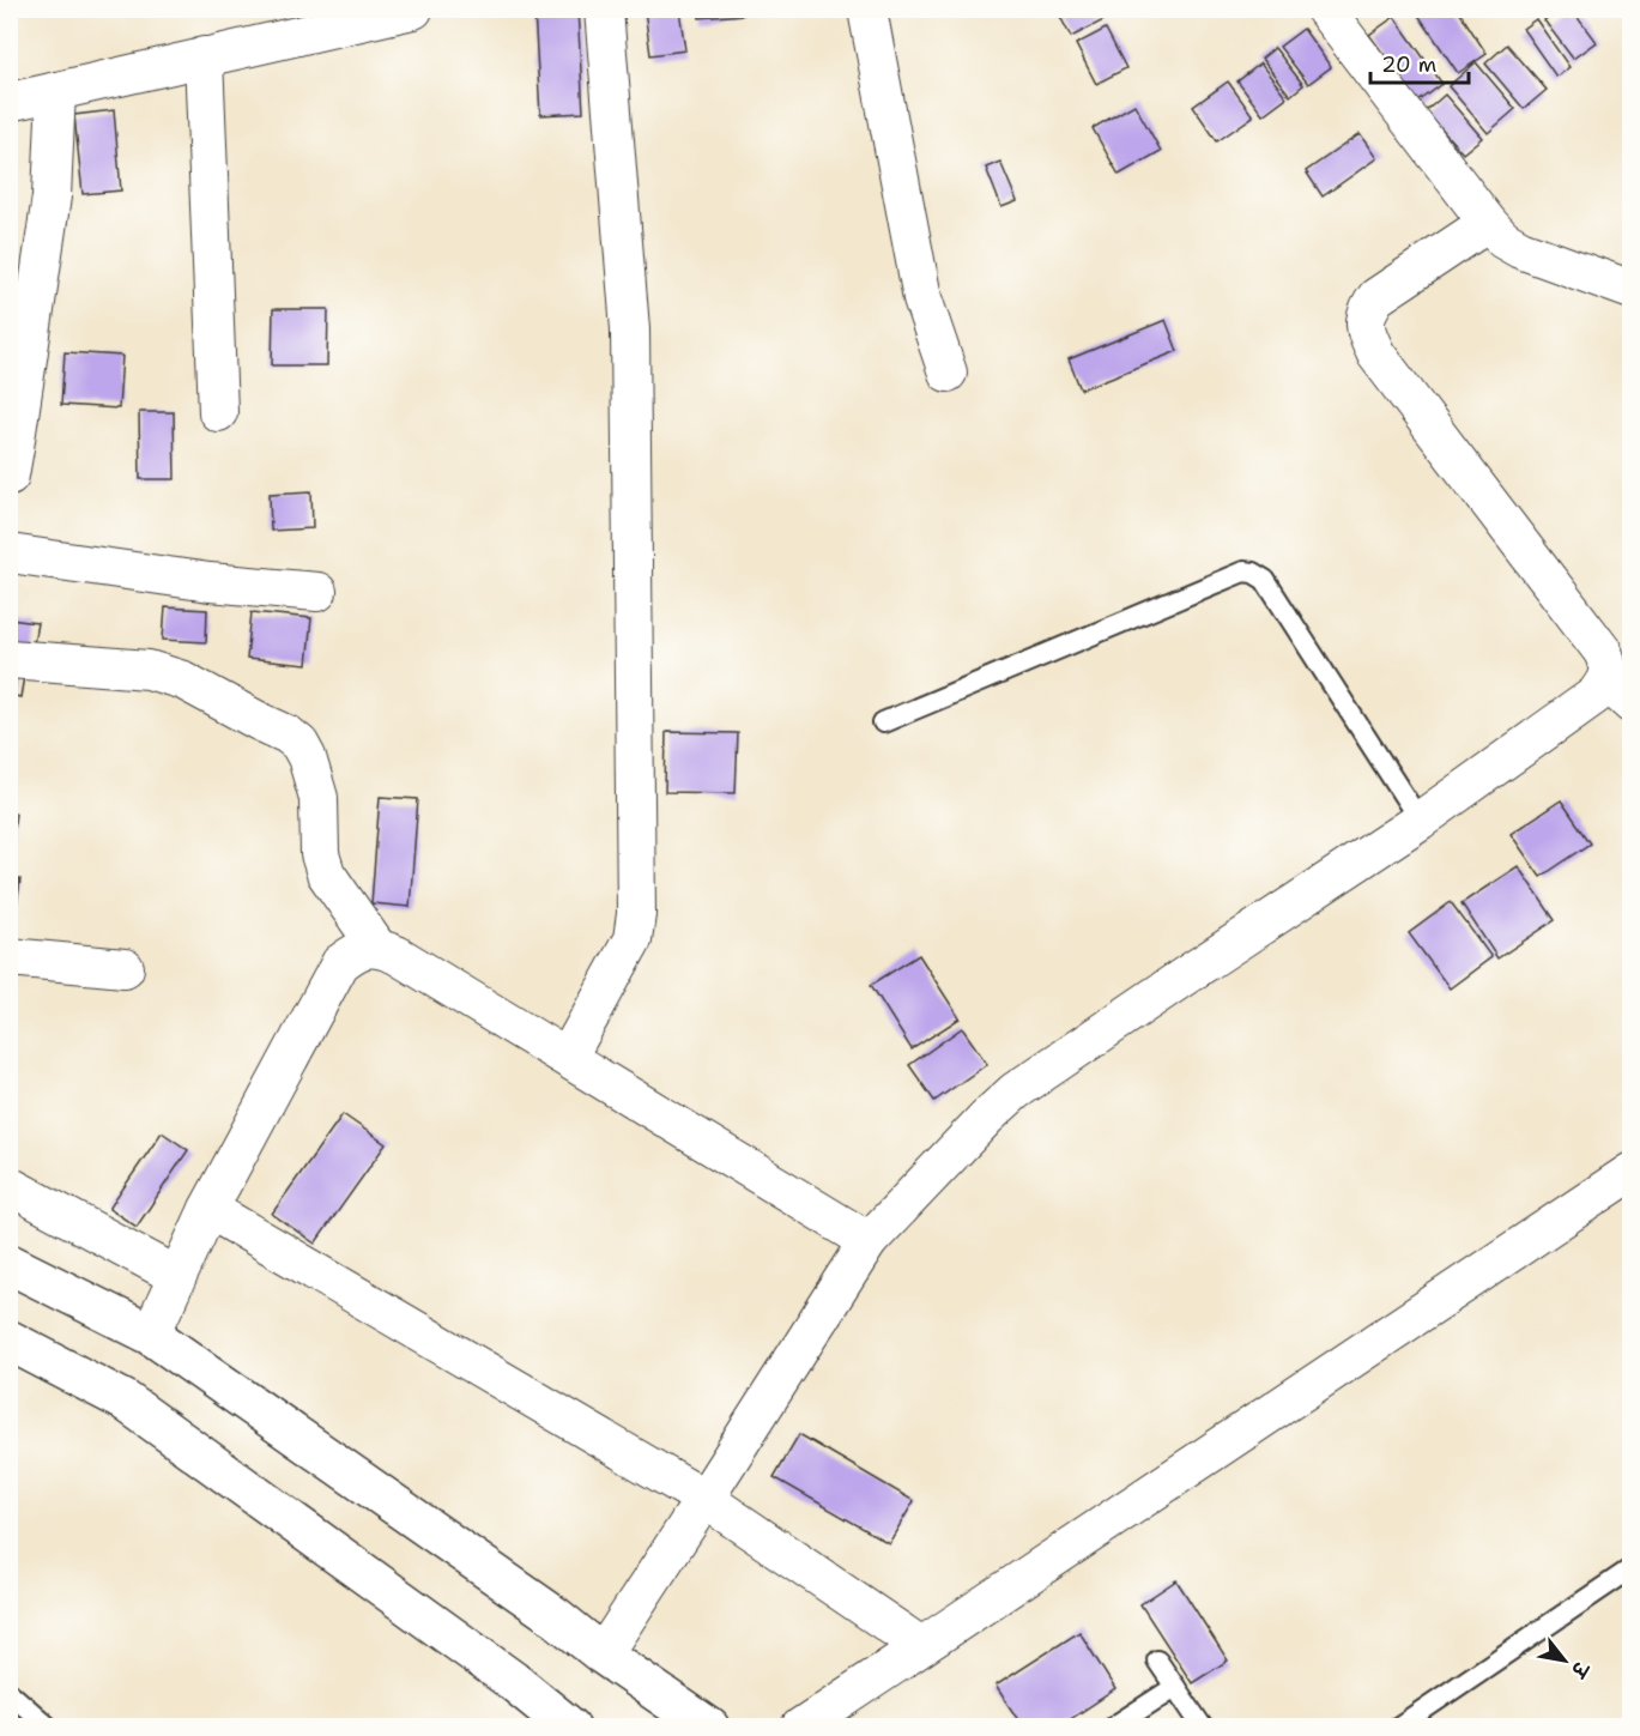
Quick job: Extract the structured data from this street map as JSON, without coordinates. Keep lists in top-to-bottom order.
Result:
{
  "scale_bar": "20 m",
  "north": "bottom right"
}
